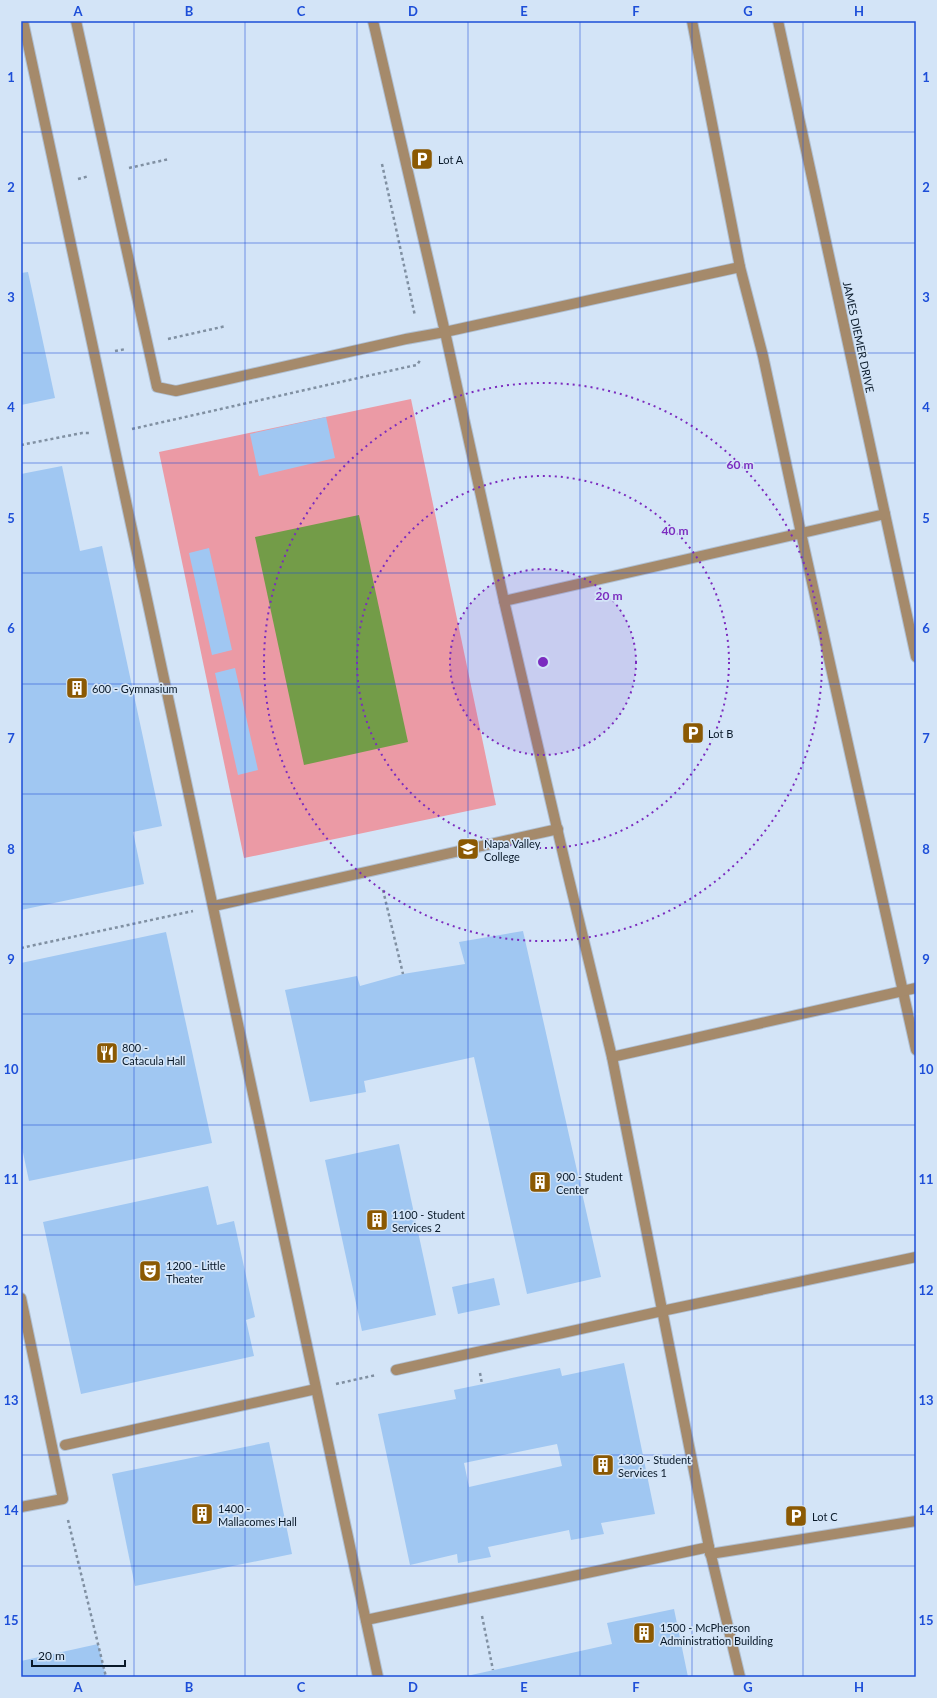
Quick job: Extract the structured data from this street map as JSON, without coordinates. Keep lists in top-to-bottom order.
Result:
{
  "streets": {
    "street": ["JAMES DIEMER DRIVE"]
  },
  "places": {
    "parking": ["Lot A", "Lot B", "Lot C"],
    "building": [
      "600 - Gymnasium",
      "900 - Student Center",
      "1100 - Student Services 2",
      "1300 - Student Services 1",
      "1400 - Mallacomes Hall",
      "1500 - McPherson Administration Building"
    ],
    "school or university": ["Napa Valley College"],
    "restaurant": ["800 - Catacula Hall"],
    "theatre": ["1200 - Little Theater"]
  },
  "scale_bar": "20 m",
  "grid": {
    "columns": [
      "A",
      "B",
      "C",
      "D",
      "E",
      "F",
      "G",
      "H"
    ],
    "rows": [
      "1",
      "2",
      "3",
      "4",
      "5",
      "6",
      "7",
      "8",
      "9",
      "10",
      "11",
      "12",
      "13",
      "14",
      "15"
    ]
  },
  "rings": ["60 m", "40 m", "20 m"]
}
